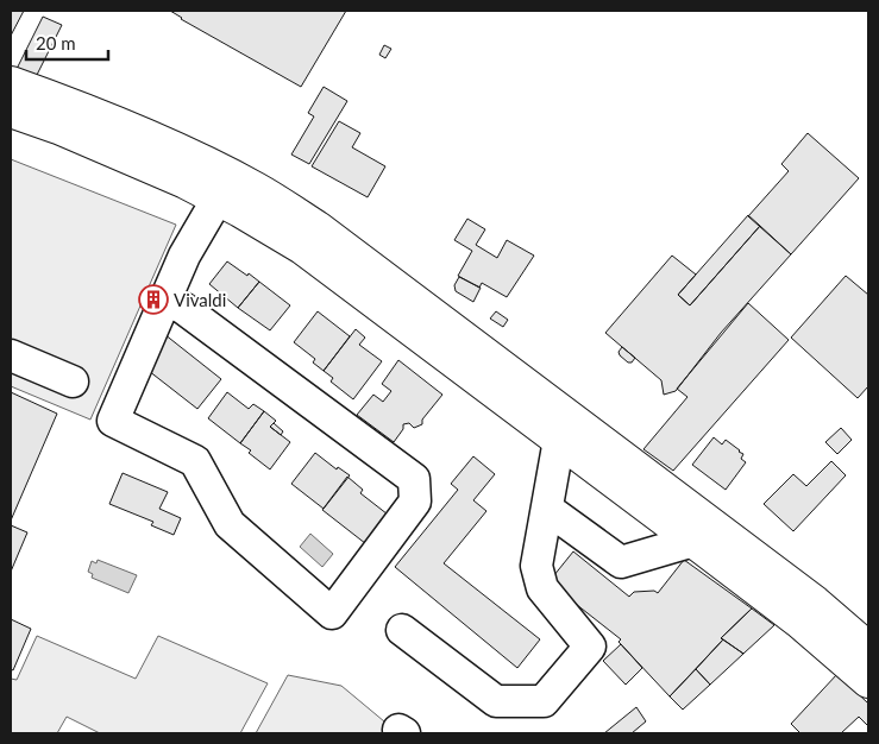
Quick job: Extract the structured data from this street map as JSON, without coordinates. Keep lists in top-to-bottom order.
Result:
{
  "places": {
    "building": ["Vivaldi"]
  },
  "scale_bar": "20 m"
}
